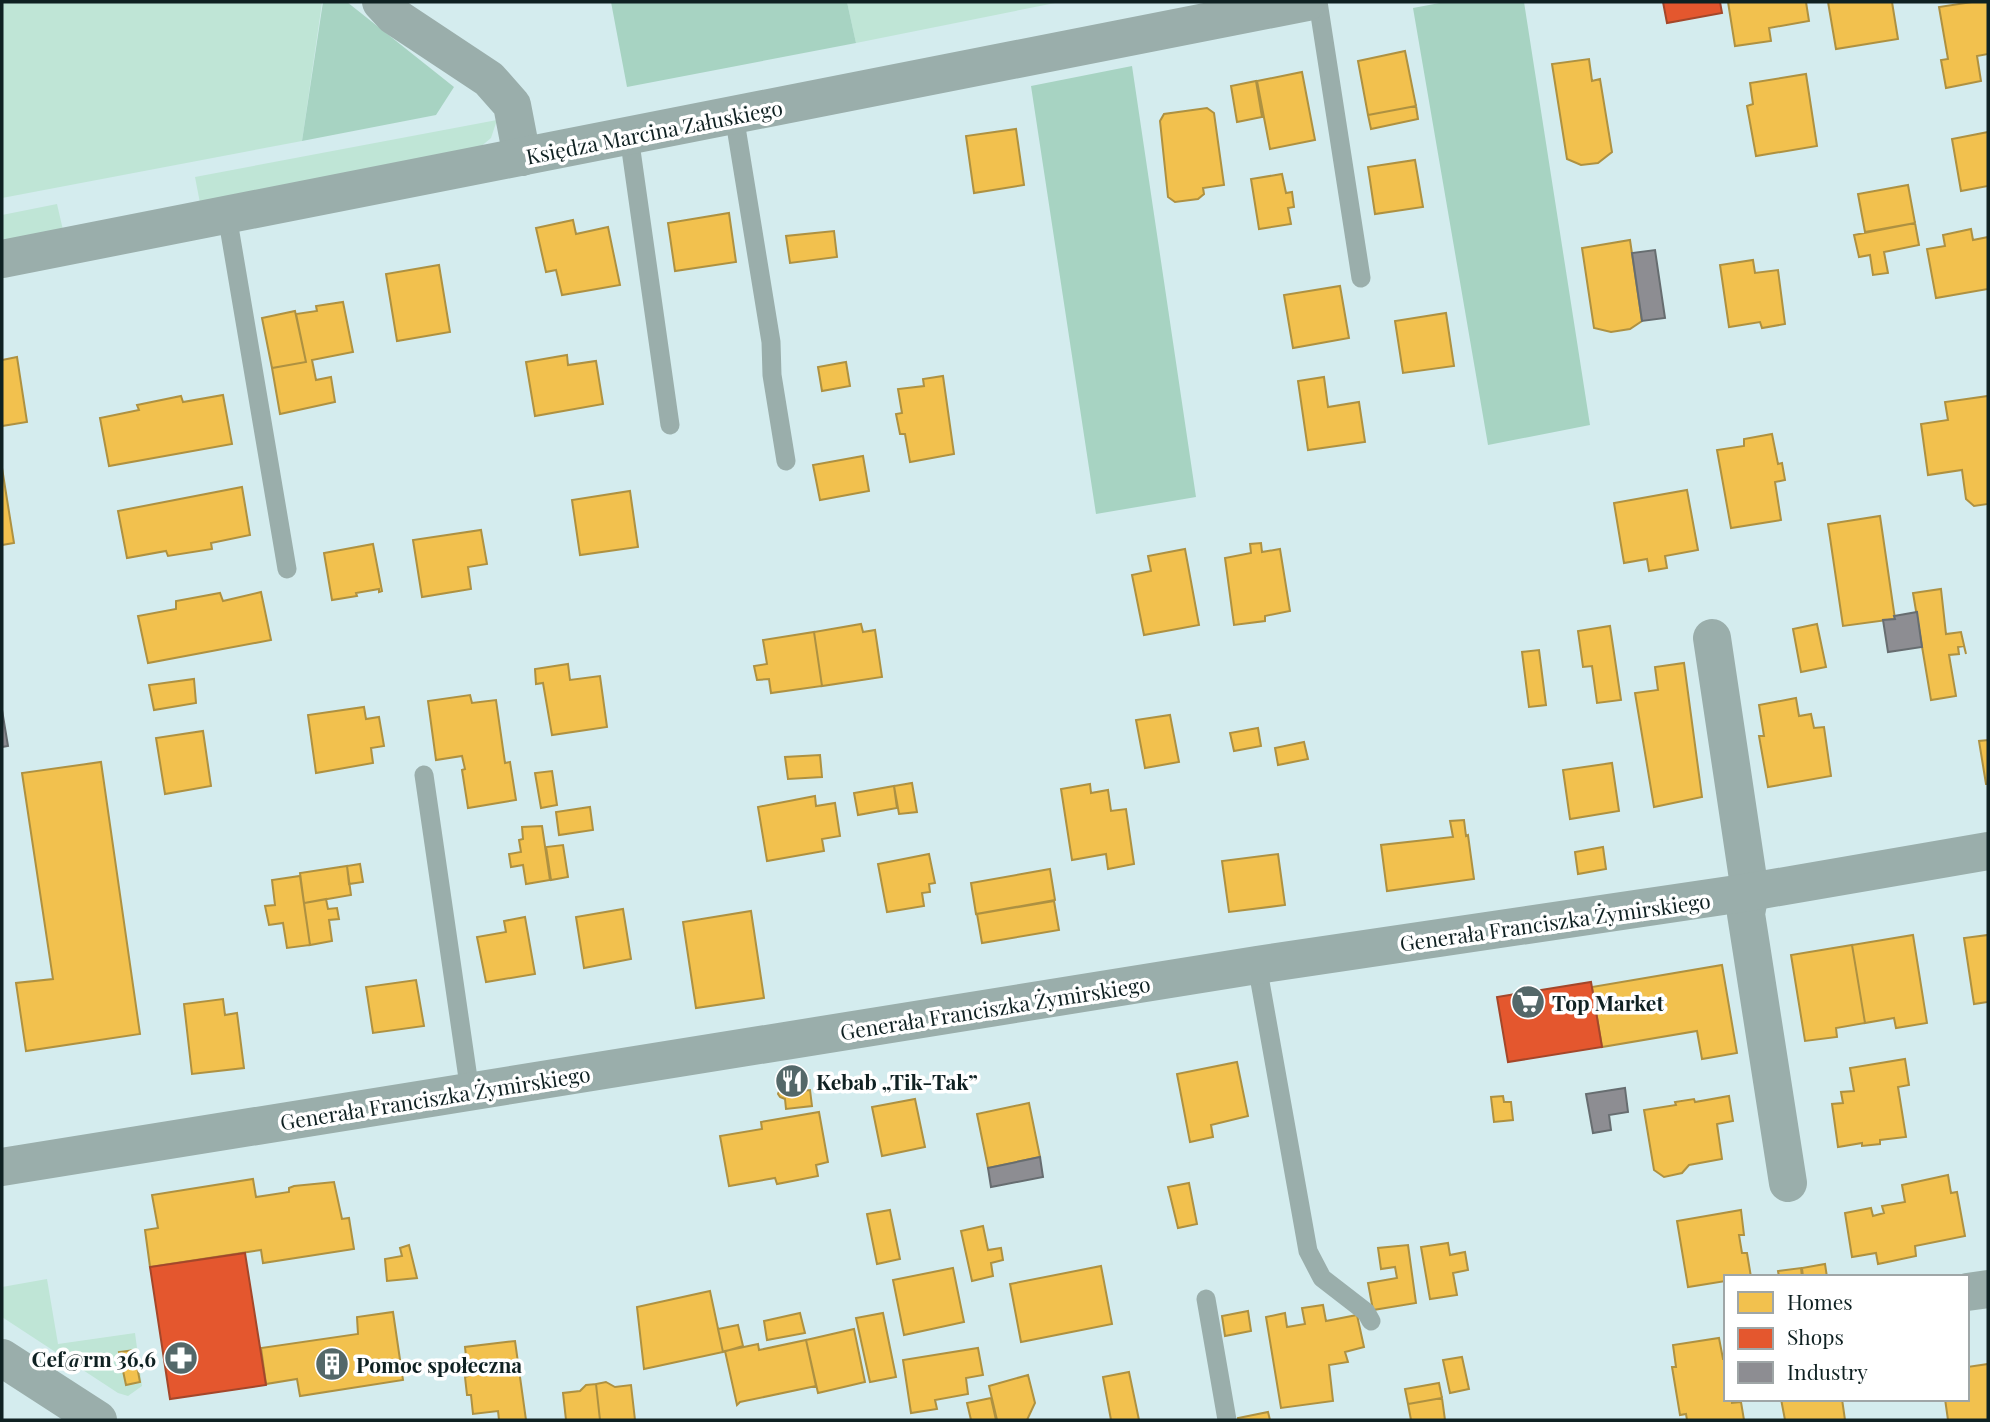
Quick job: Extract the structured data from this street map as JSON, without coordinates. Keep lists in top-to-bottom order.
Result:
{
  "streets": {
    "street": ["Księdza Marcina Załuskiego", "Generała Franciszka Żymirskiego"]
  },
  "places": {
    "supermarket": ["Top Market"],
    "restaurant": ["Kebab „Tik-Tak”"],
    "pharmacy": ["Cef@rm 36,6"],
    "building": ["Pomoc społeczna"]
  },
  "legend": ["Homes", "Shops", "Industry"]
}
